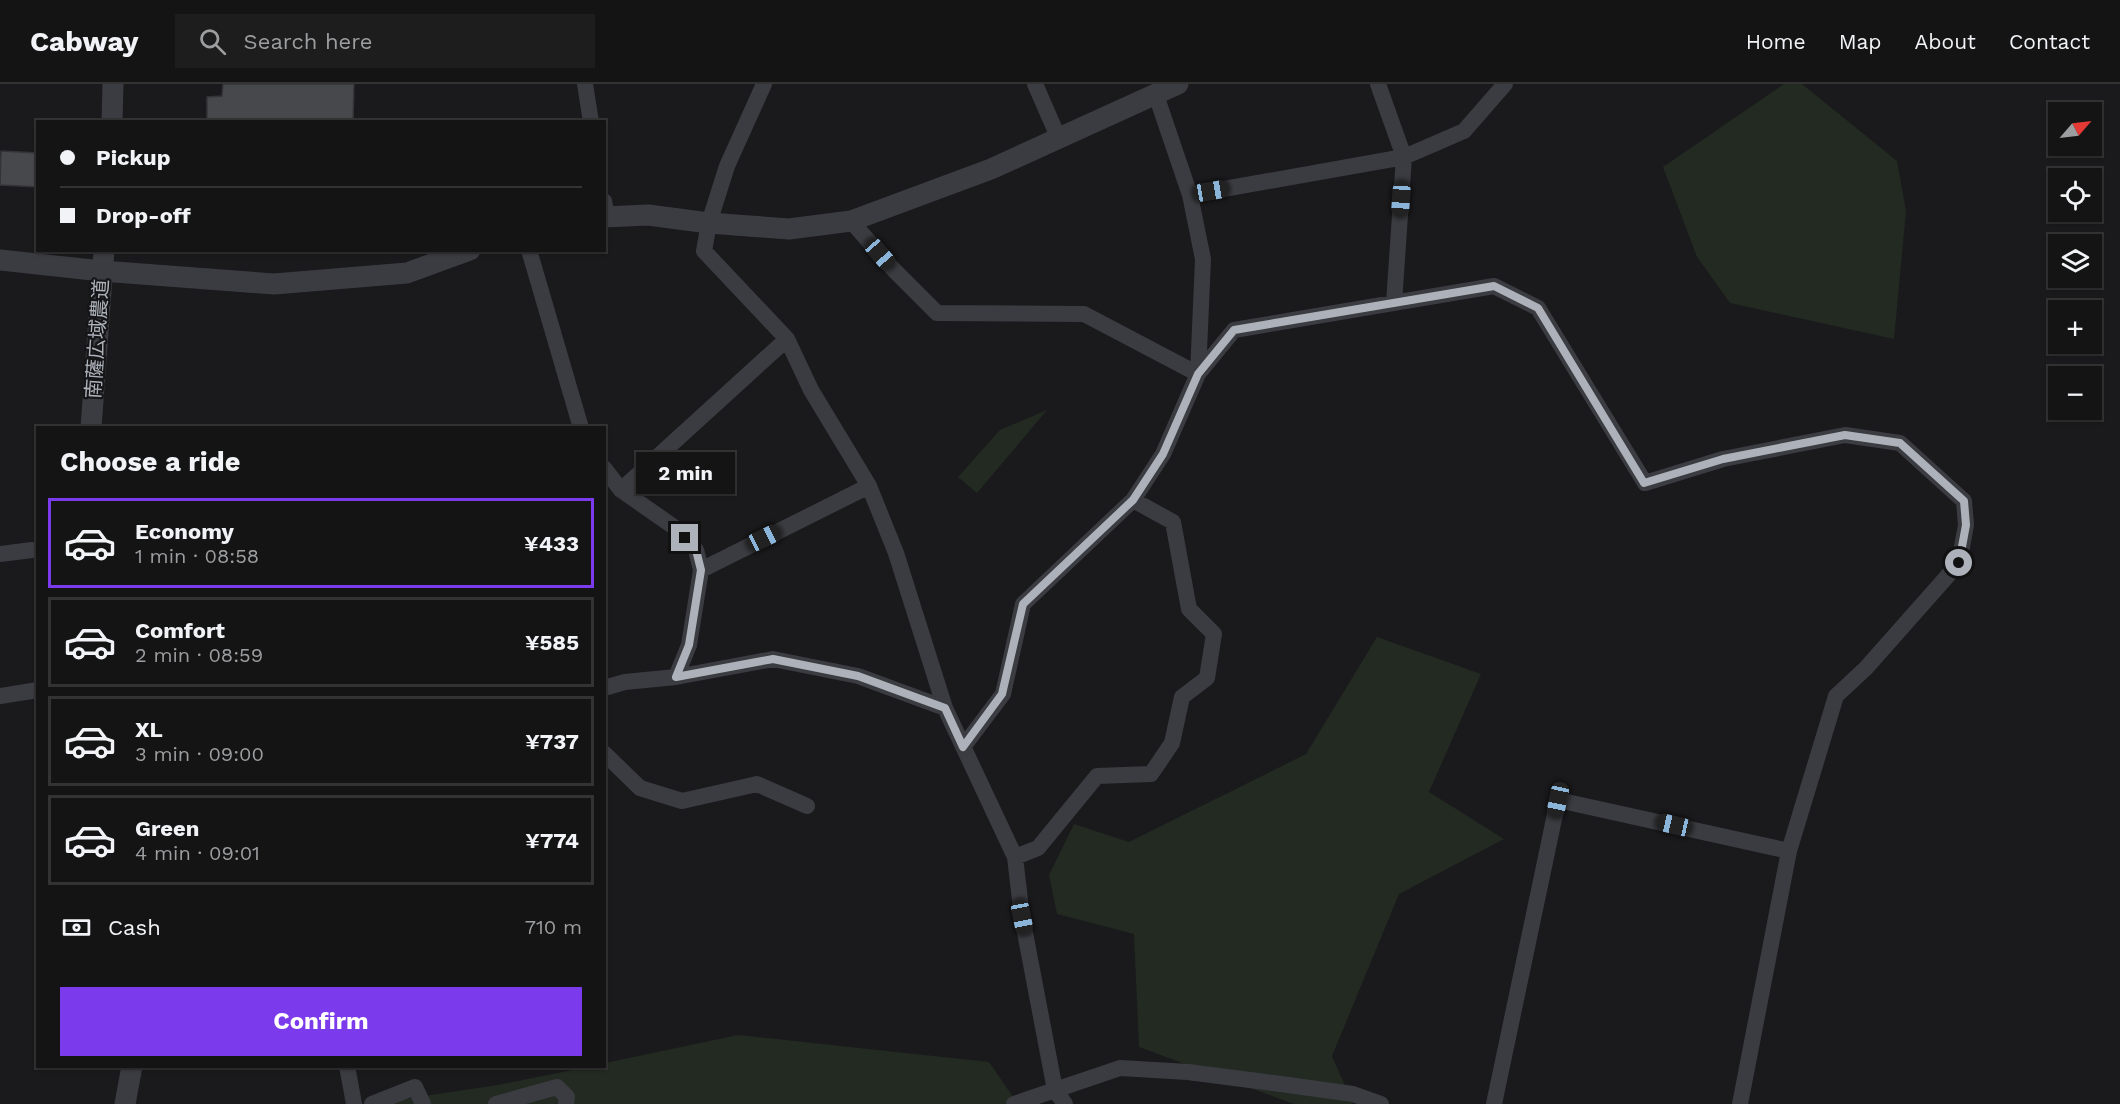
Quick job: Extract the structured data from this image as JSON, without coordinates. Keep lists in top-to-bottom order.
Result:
{
  "streets": {
    "street": ["南薩広域農道"]
  },
  "north": "top right",
  "page": {
    "header": "Cabway",
    "search": "Search here",
    "nav": [
      "Home",
      "Map",
      "About",
      "Contact"
    ],
    "map_buttons": ["+", "−"],
    "banner": ["Pickup", "Drop-off"],
    "heading": "Choose a ride",
    "bubble": "2 min",
    "list": [
      {
        "name": "Economy",
        "note": "1 min · 08:58",
        "value": "¥433"
      },
      {
        "name": "Comfort",
        "note": "2 min · 08:59",
        "value": "¥585"
      },
      {
        "name": "XL",
        "note": "3 min · 09:00",
        "value": "¥737"
      },
      {
        "name": "Green",
        "note": "4 min · 09:01",
        "value": "¥774"
      }
    ],
    "pay": ["Cash", "710 m"],
    "buttons": "Confirm"
  }
}
